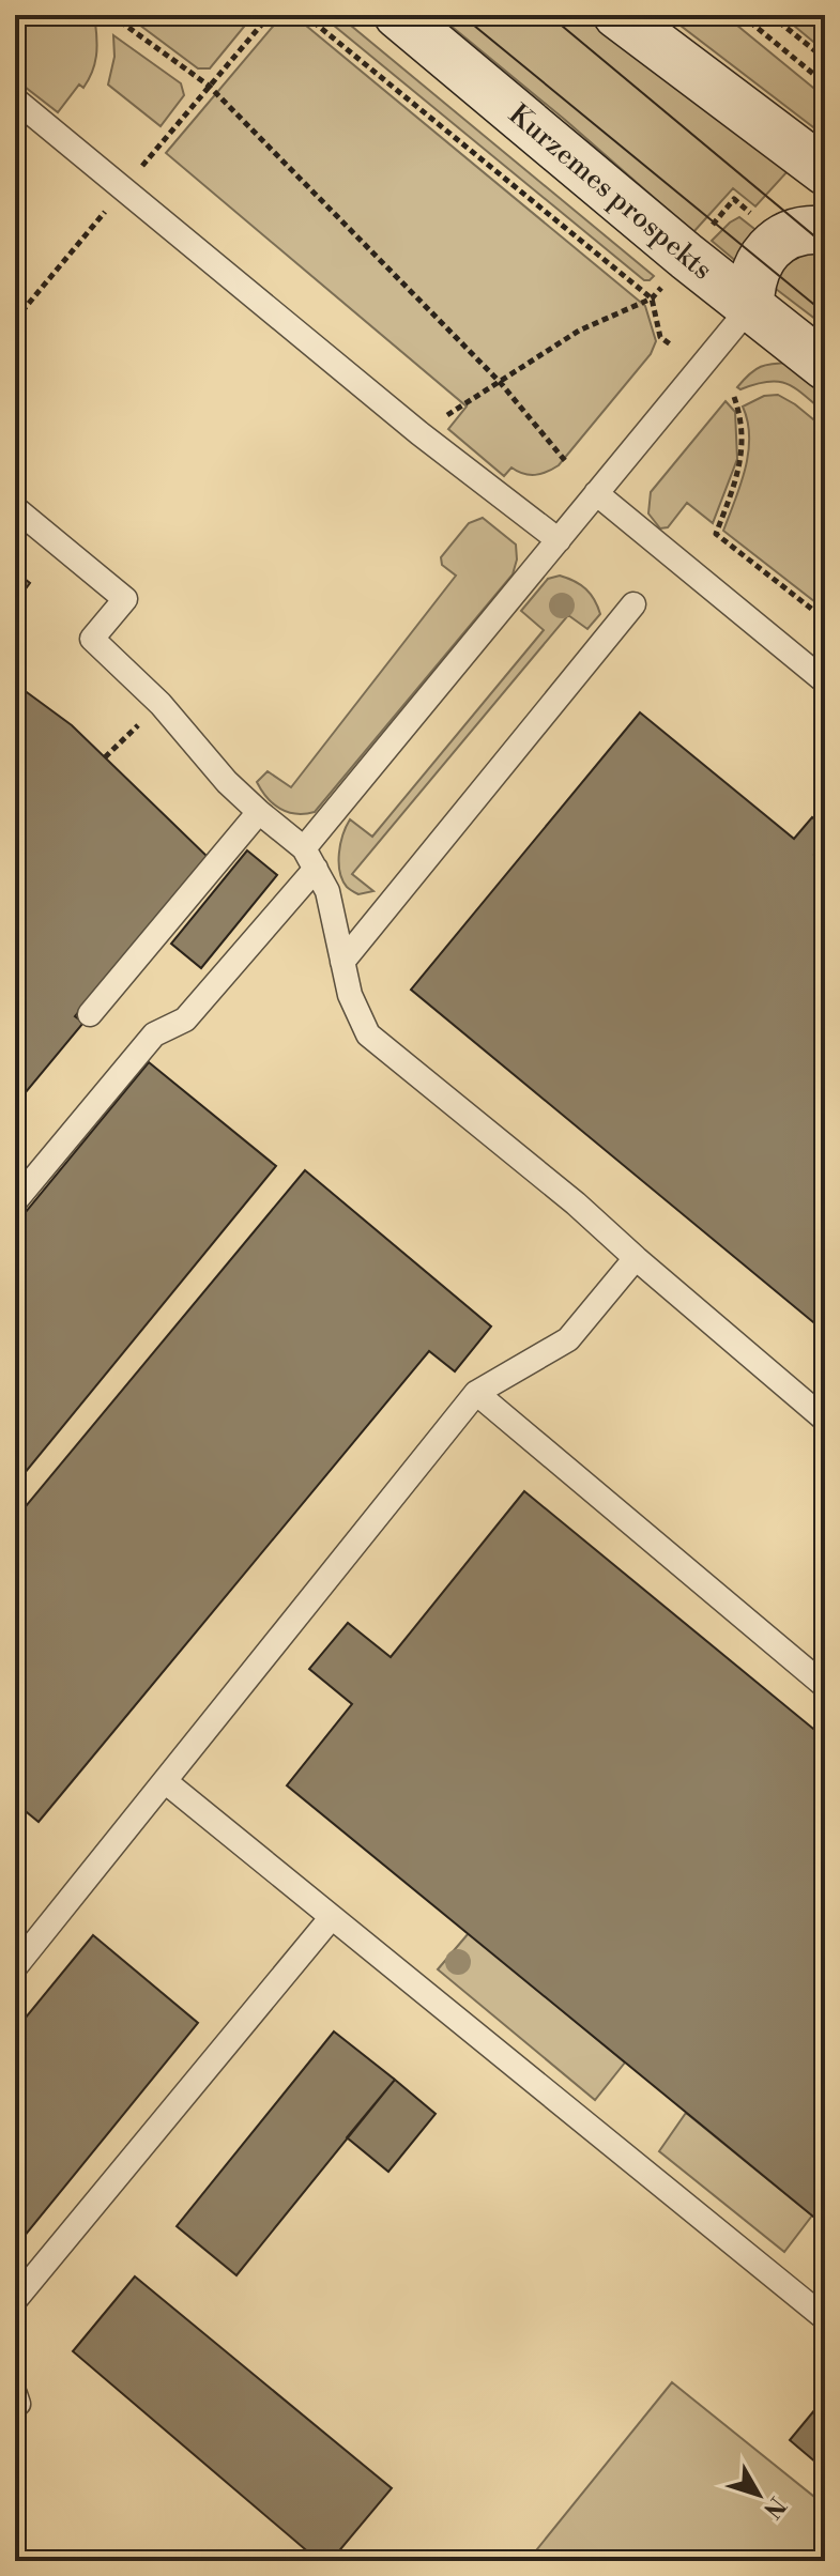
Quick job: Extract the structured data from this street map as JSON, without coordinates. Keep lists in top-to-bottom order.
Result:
{
  "streets": {
    "main road": ["Kurzemes prospekts"]
  },
  "north": "bottom right"
}
